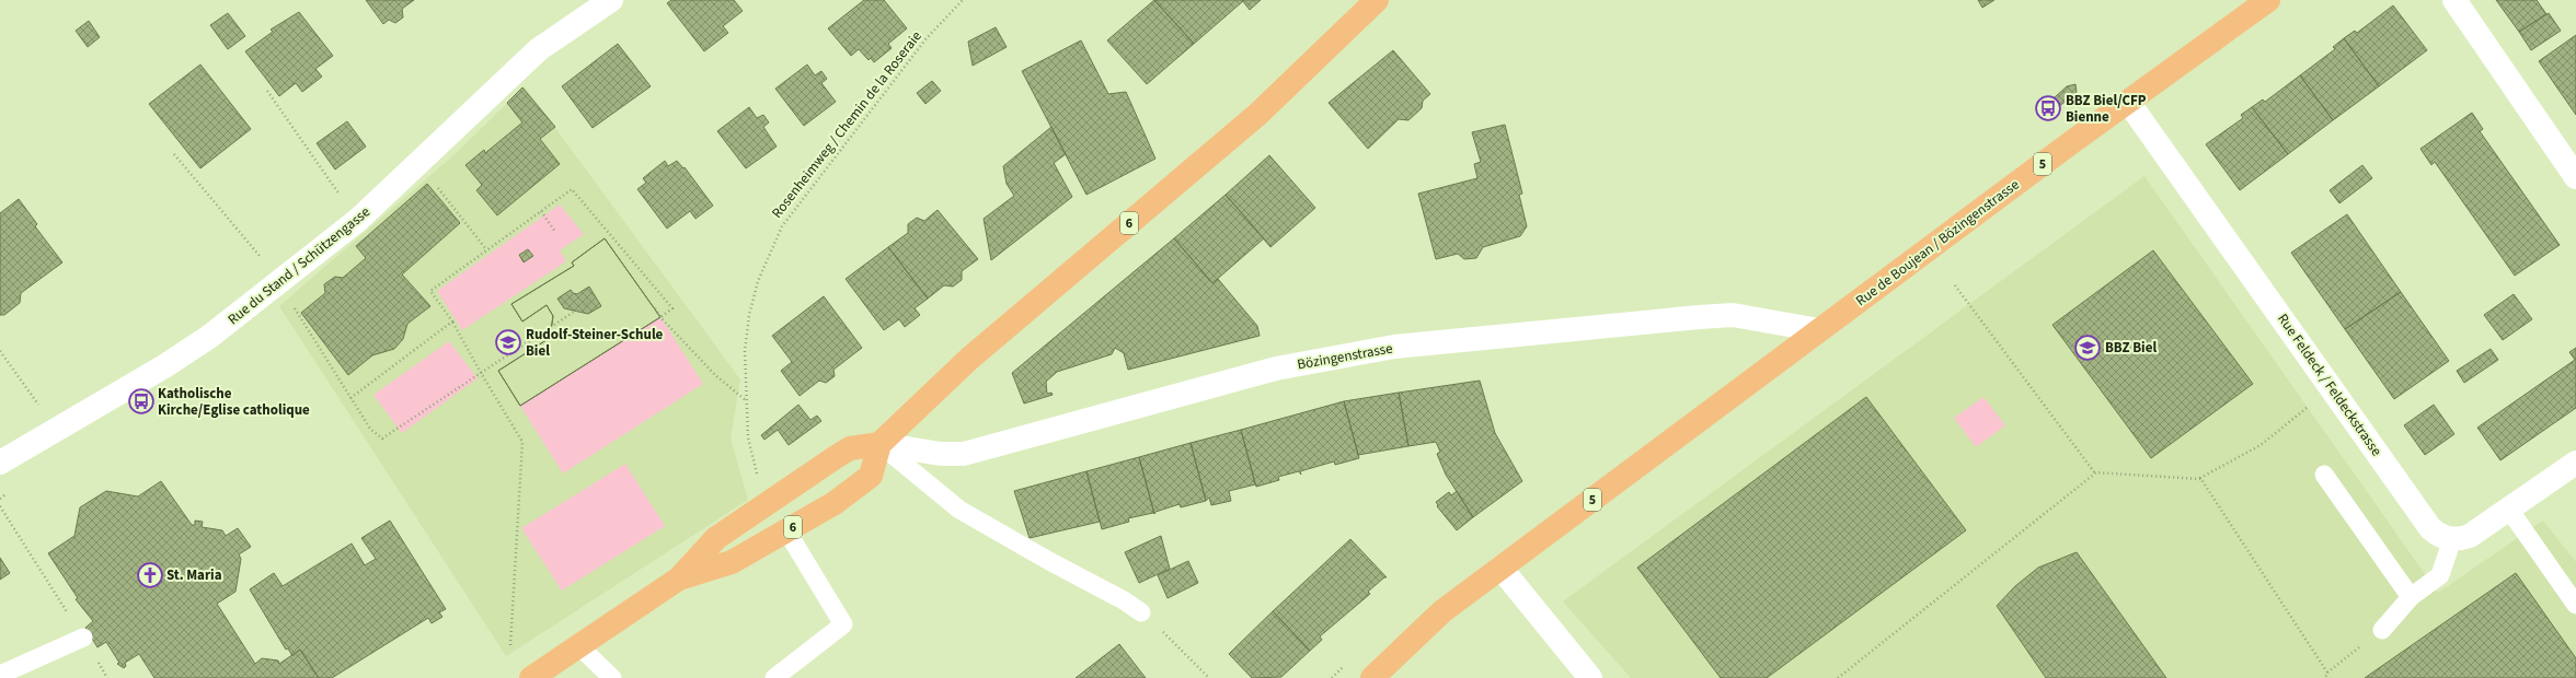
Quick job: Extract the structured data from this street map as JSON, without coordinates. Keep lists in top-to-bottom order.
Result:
{
  "streets": {
    "main road": ["5", "6", "Rue de Boujean / Bözingenstrasse"],
    "street": ["Rue du Stand / Schützengasse", "Bözingenstrasse", "Rue Feldeck / Feldeckstrasse"],
    "path": ["Rosenheimweg / Chemin de la Roseraie"]
  },
  "crossings": [
    ["5", "Rue de Boujean / Bözingenstrasse"],
    ["5", "Bözingenstrasse"],
    ["6", "Bözingenstrasse"],
    ["Rue de Boujean / Bözingenstrasse", "Bözingenstrasse"],
    ["Rue de Boujean / Bözingenstrasse", "Rue Feldeck / Feldeckstrasse"]
  ],
  "places": {
    "bus stop": ["BBZ Biel/CFP Bienne", "Katholische Kirche/Eglise catholique"],
    "school or university": ["Rudolf-Steiner-Schule Biel", "BBZ Biel"],
    "church": ["St. Maria"]
  }
}
